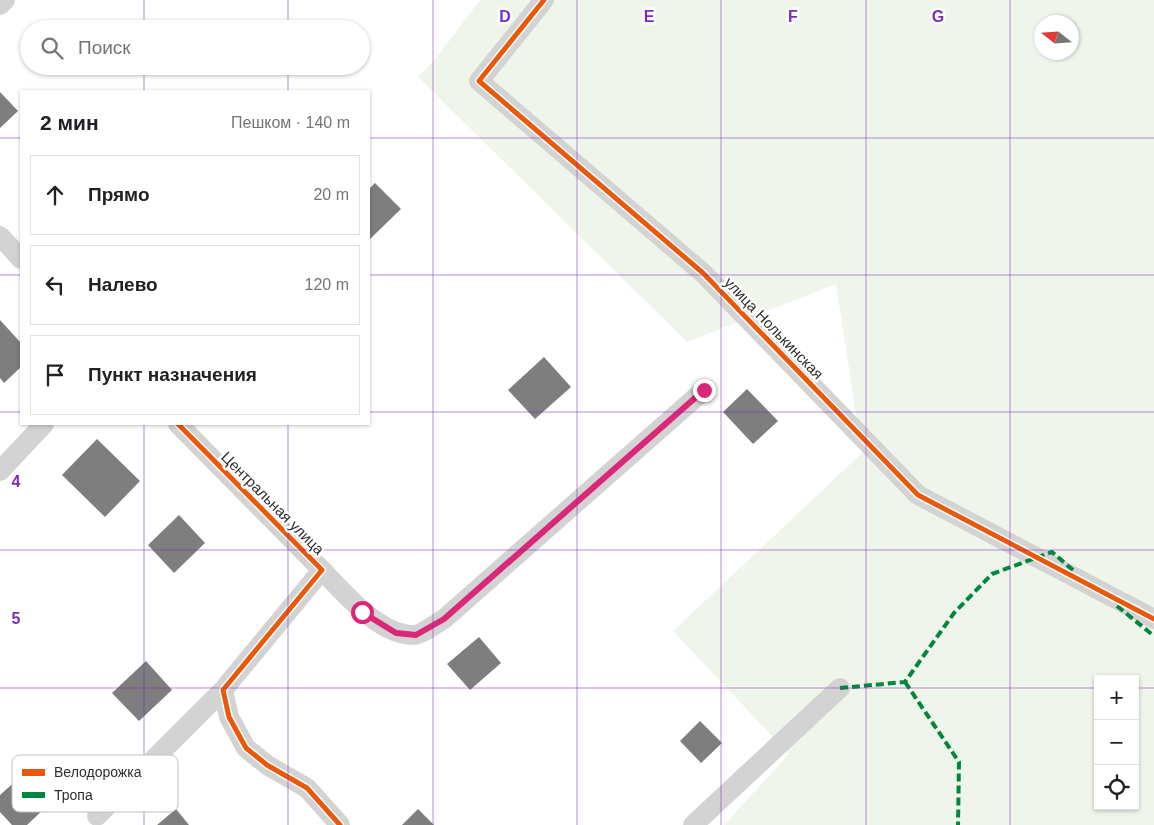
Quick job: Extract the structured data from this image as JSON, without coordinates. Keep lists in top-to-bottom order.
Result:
{
  "streets": {
    "street": ["улица Нолькинская", "Центральная улица"]
  },
  "legend": ["Велодорожка", "Тропа"],
  "north": "left",
  "page": {
    "search": "Поиск",
    "heading": ["2 мин", "Пешком · 140 m"],
    "list": [
      ["Прямо", "20 m"],
      ["Налево", "120 m"],
      "Пункт назначения"
    ],
    "map_buttons": ["+", "−"]
  },
  "grid": {
    "columns": [
      "D",
      "E",
      "F",
      "G"
    ],
    "rows": ["4", "5"]
  }
}
